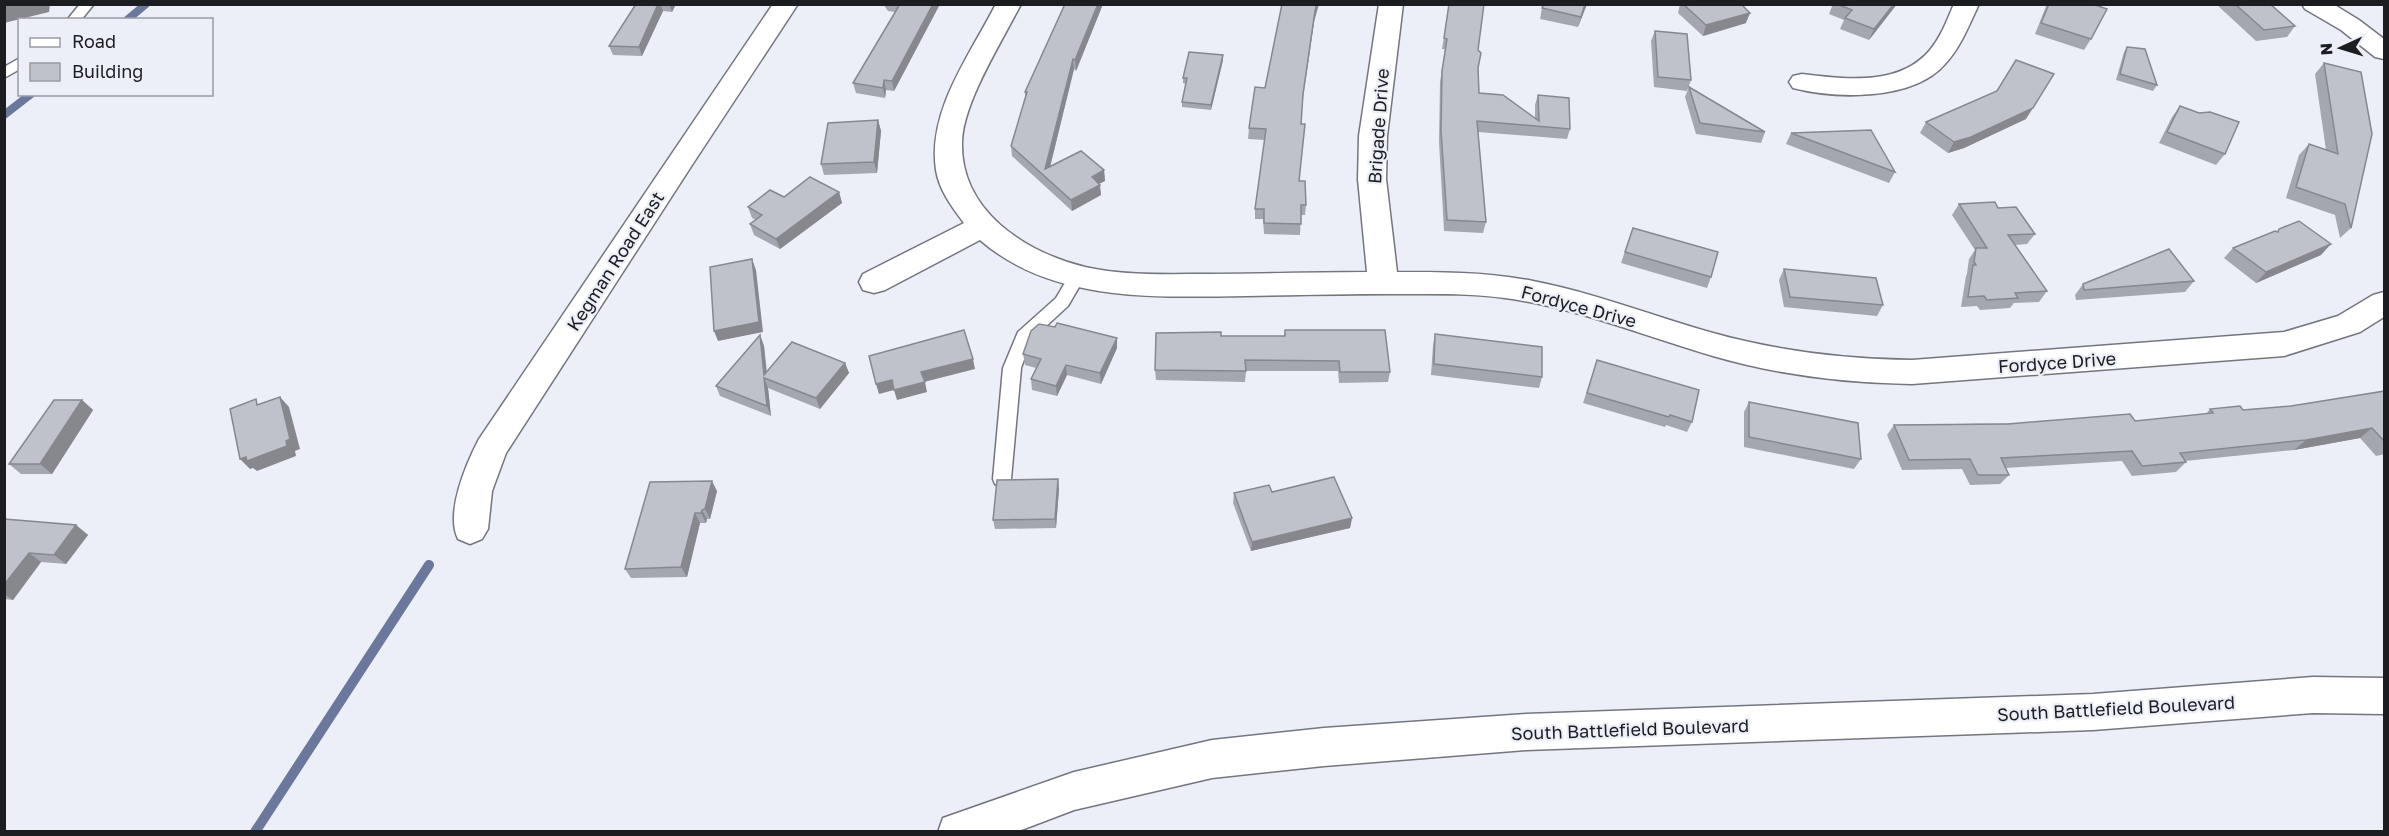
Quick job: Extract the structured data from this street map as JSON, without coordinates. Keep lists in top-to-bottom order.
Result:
{
  "streets": {
    "street": [
      "Brigade Drive",
      "Kegman Road East",
      "Fordyce Drive",
      "South Battlefield Boulevard"
    ]
  },
  "crossings": [
    ["Brigade Drive", "Fordyce Drive"]
  ],
  "legend": ["Road", "Building"],
  "north": "left"
}
